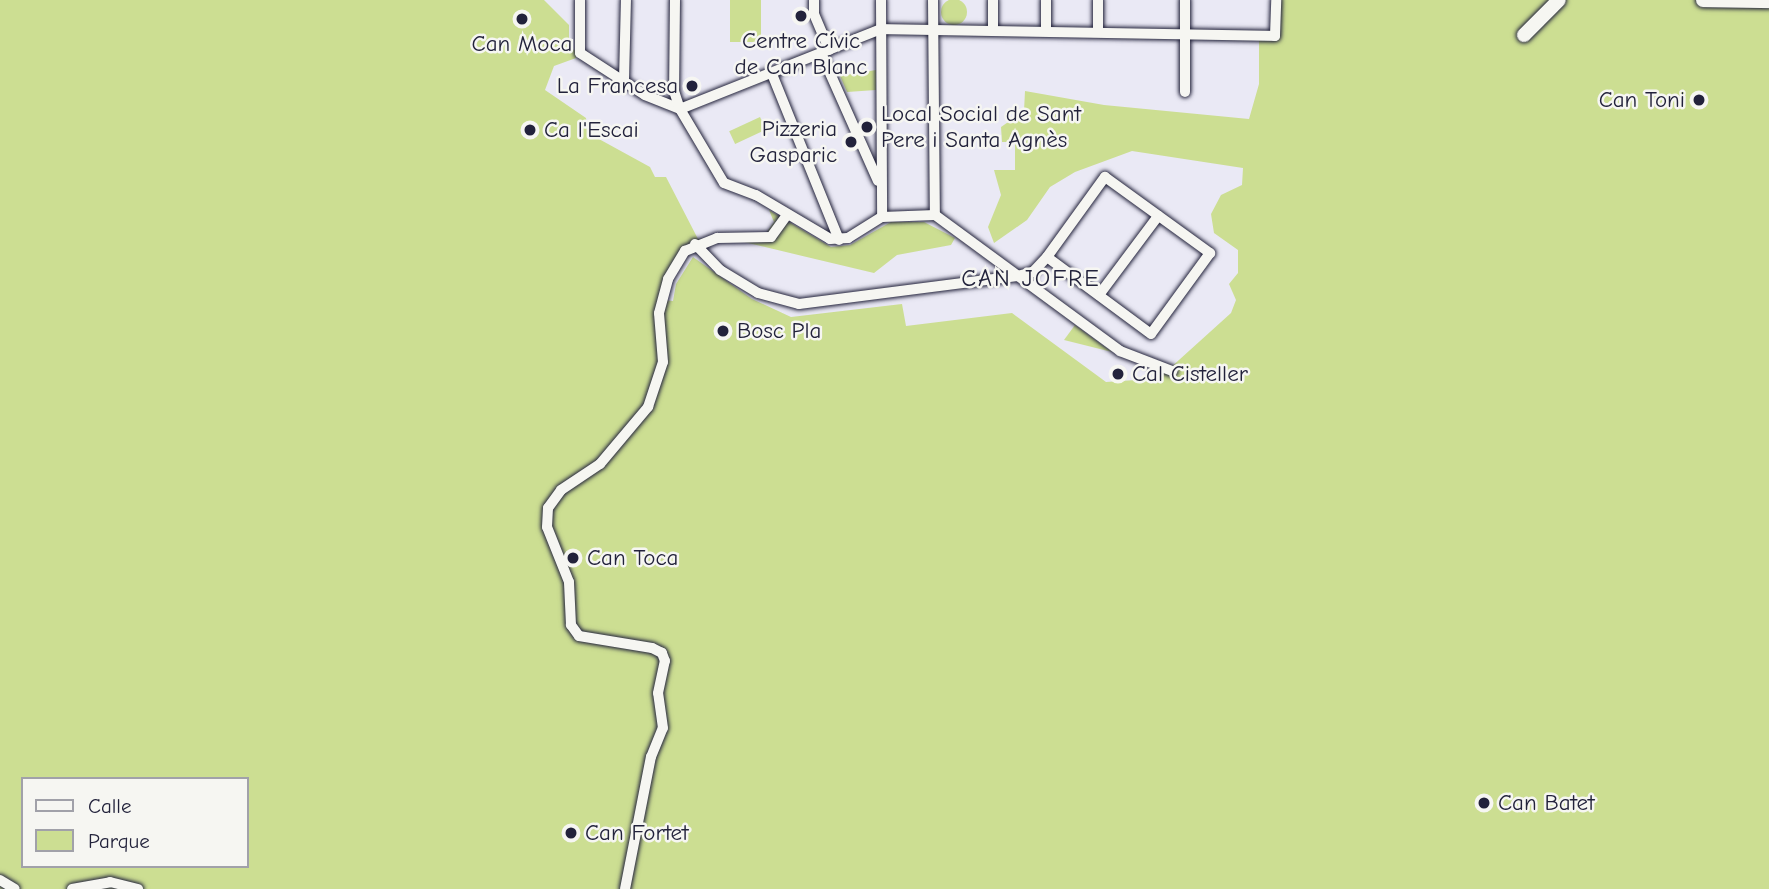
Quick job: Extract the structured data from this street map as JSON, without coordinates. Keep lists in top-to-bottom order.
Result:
{
  "districts": ["CAN JOFRE"],
  "places": [
    "Centre Cívic de Can Blanc",
    "Can Moca",
    "La Francesa",
    "Can Toni",
    "Local Social de Sant Pere i Santa Agnès",
    "Ca l'Escai",
    "Pizzeria Gasparic",
    "Bosc Pla",
    "Cal Cisteller",
    "Can Toca",
    "Can Batet",
    "Can Fortet"
  ],
  "legend": ["Calle", "Parque"]
}
